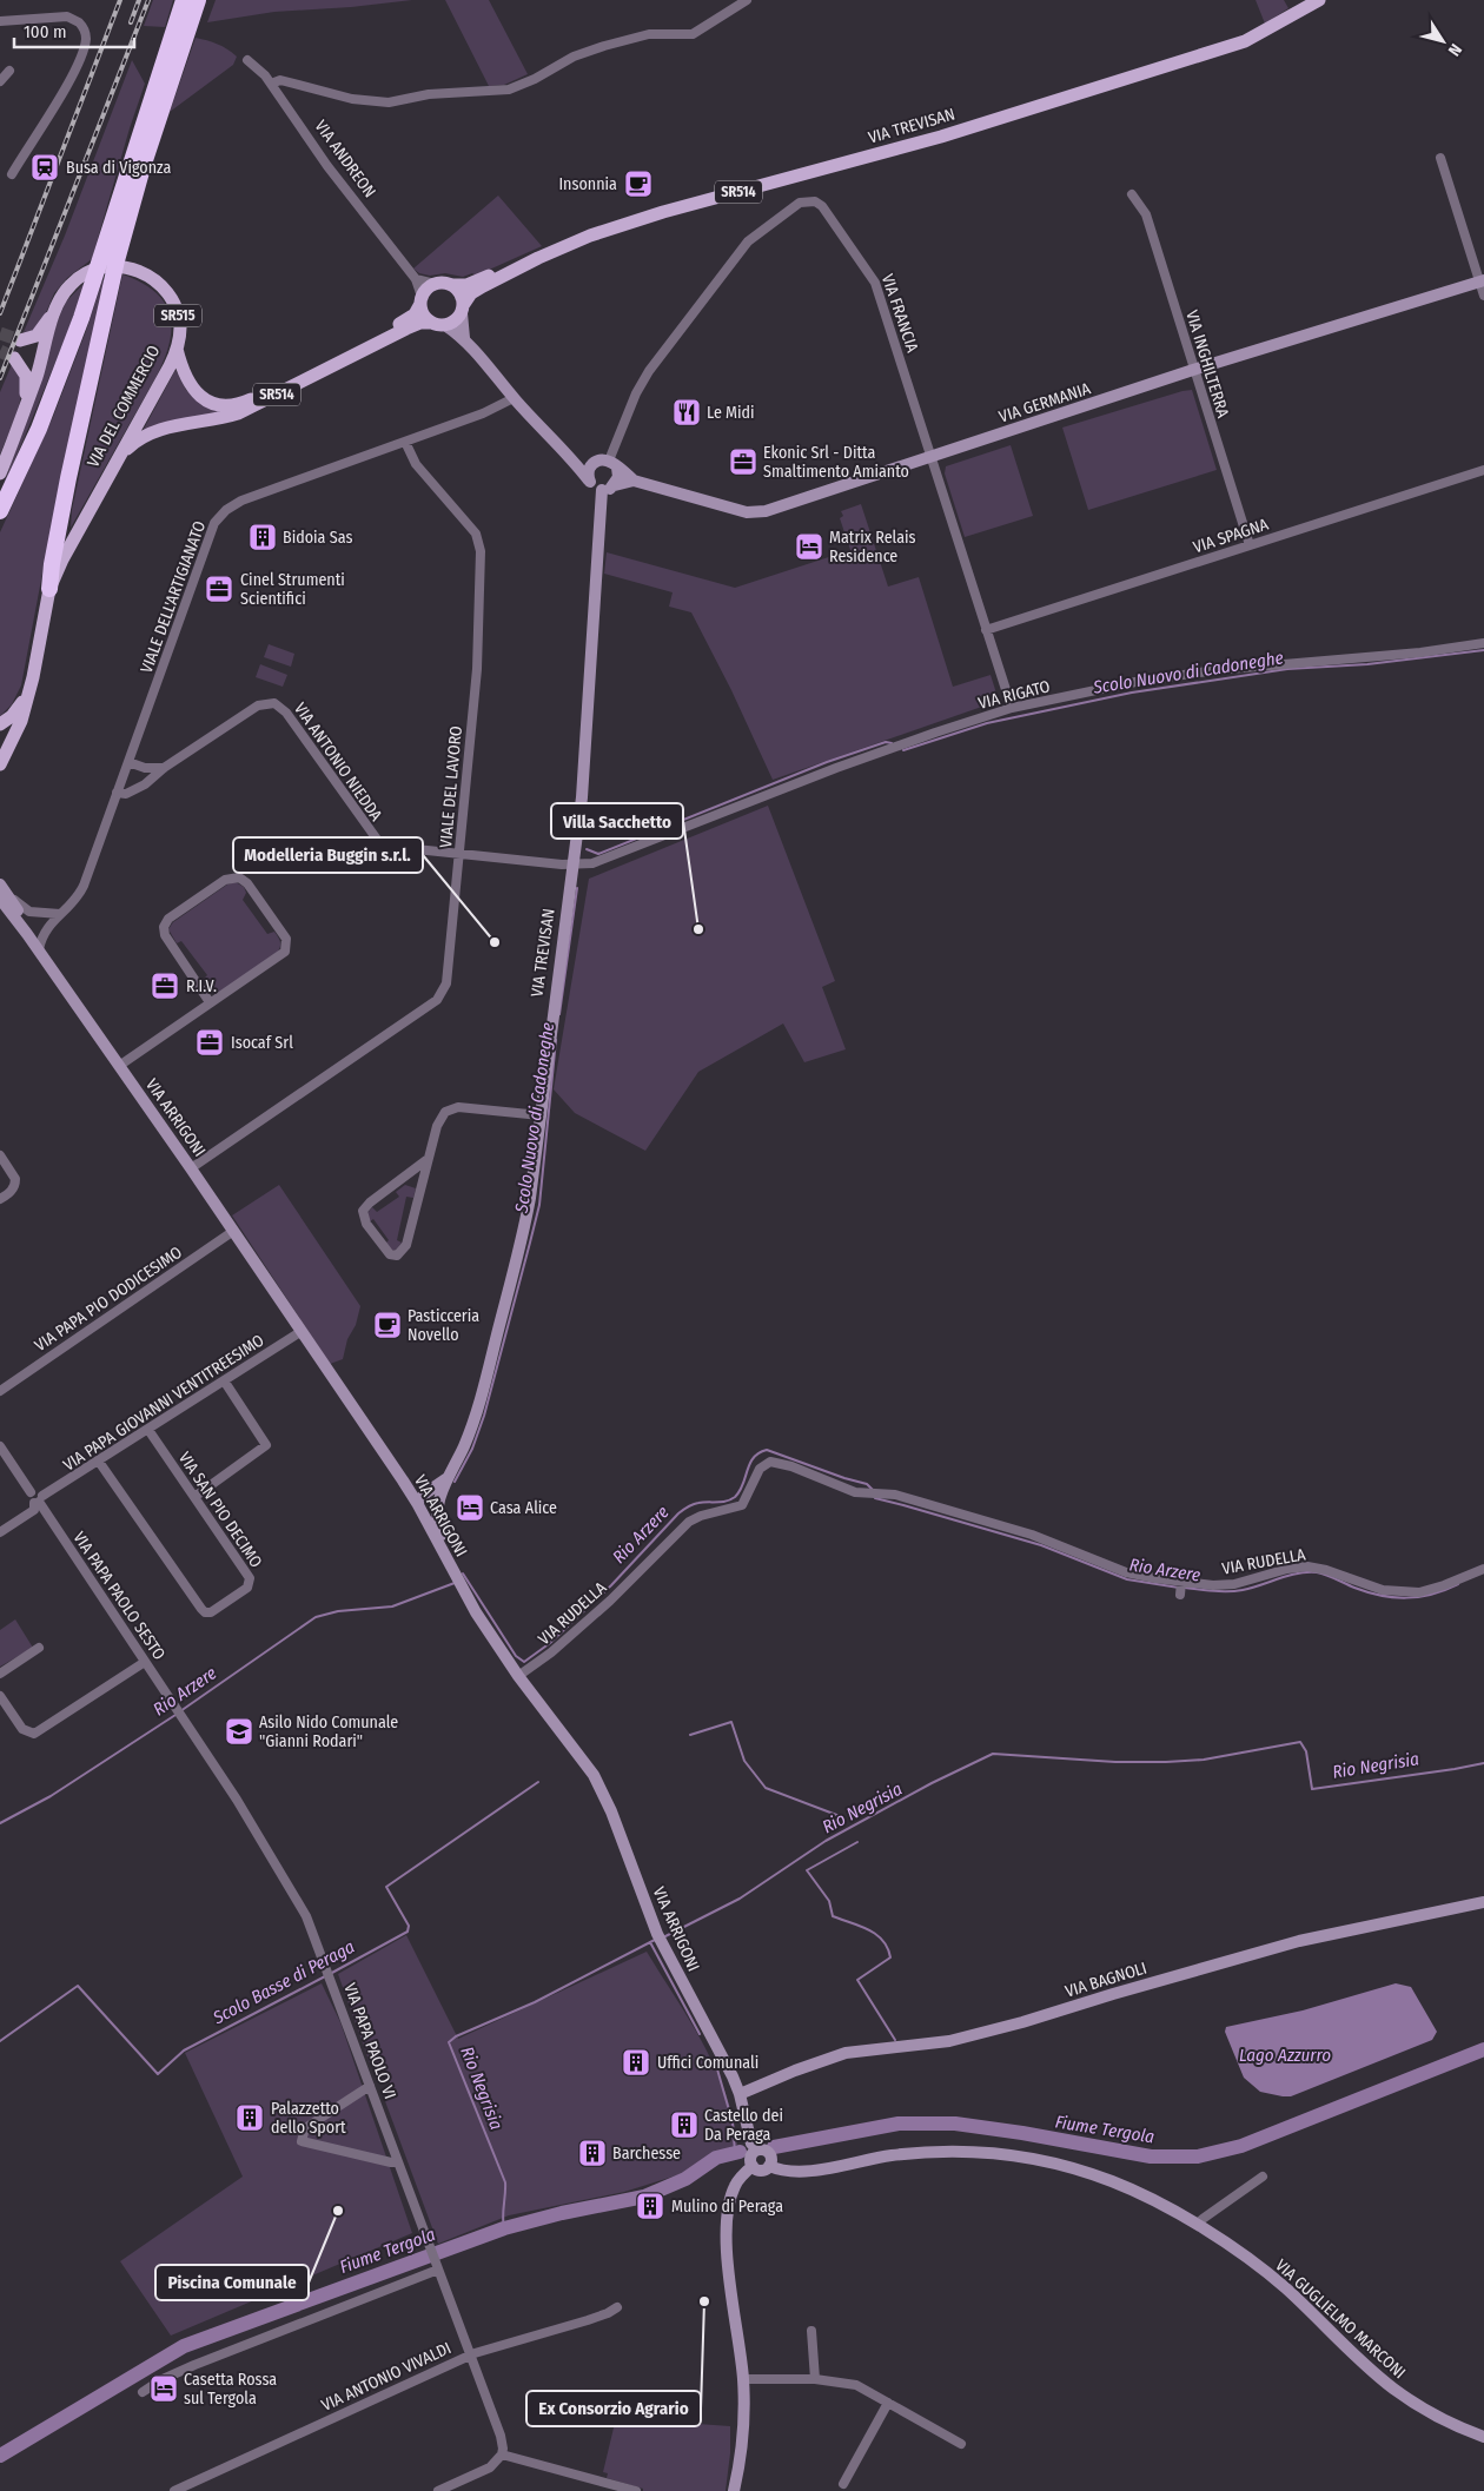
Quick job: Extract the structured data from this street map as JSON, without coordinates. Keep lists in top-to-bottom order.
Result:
{
  "streets": {
    "highway": ["VIA DEL COMMERCIO"],
    "main road": [
      "VIA TREVISAN",
      "SR514",
      "SR515",
      "VIA GERMANIA",
      "VIA ARRIGONI",
      "VIA BAGNOLI",
      "VIA GUGLIELMO MARCONI"
    ],
    "street": [
      "VIA ANDREON",
      "VIA FRANCIA",
      "VIA INGHILTERRA",
      "VIA SPAGNA",
      "VIALE DELL'ARTIGIANATO",
      "VIA RIGATO",
      "VIA ANTONIO NIEDDA",
      "VIALE DEL LAVORO",
      "VIA PAPA PIO DODICESIMO",
      "VIA PAPA GIOVANNI VENTITREESIMO",
      "VIA SAN PIO DECIMO",
      "VIA RUDELLA",
      "VIA PAPA PAOLO SESTO",
      "VIA PAPA PAOLO VI",
      "VIA ANTONIO VIVALDI"
    ]
  },
  "crossings": [
    ["VIA TREVISAN", "VIA ANDREON"],
    ["VIA TREVISAN", "SR514"],
    ["VIA TREVISAN", "VIA FRANCIA"],
    ["VIA TREVISAN", "VIA GERMANIA"],
    ["VIA TREVISAN", "VIA RIGATO"],
    ["VIA TREVISAN", "VIA ANTONIO NIEDDA"],
    ["VIA TREVISAN", "VIA ARRIGONI"],
    ["VIA ANDREON", "SR514"],
    ["SR514", "VIA DEL COMMERCIO"],
    ["VIA FRANCIA", "VIA GERMANIA"],
    ["VIA FRANCIA", "VIA SPAGNA"],
    ["VIA FRANCIA", "VIA RIGATO"],
    ["SR515", "VIA DEL COMMERCIO"],
    ["VIA INGHILTERRA", "VIA GERMANIA"],
    ["VIA INGHILTERRA", "VIA SPAGNA"],
    ["VIALE DELL'ARTIGIANATO", "VIA ANTONIO NIEDDA"],
    ["VIALE DELL'ARTIGIANATO", "VIALE DEL LAVORO"],
    ["VIALE DELL'ARTIGIANATO", "VIA ARRIGONI"],
    ["VIA RIGATO", "VIA ANTONIO NIEDDA"],
    ["VIA ANTONIO NIEDDA", "VIALE DEL LAVORO"],
    ["VIALE DEL LAVORO", "VIA ARRIGONI"],
    ["VIA ARRIGONI", "VIA PAPA PIO DODICESIMO"],
    ["VIA ARRIGONI", "VIA PAPA GIOVANNI VENTITREESIMO"],
    ["VIA ARRIGONI", "VIA RUDELLA"],
    ["VIA ARRIGONI", "VIA BAGNOLI"],
    ["VIA ARRIGONI", "VIA GUGLIELMO MARCONI"],
    ["VIA PAPA GIOVANNI VENTITREESIMO", "VIA SAN PIO DECIMO"],
    ["VIA PAPA GIOVANNI VENTITREESIMO", "VIA PAPA PAOLO SESTO"],
    ["VIA PAPA PAOLO SESTO", "VIA PAPA PAOLO VI"],
    ["VIA PAPA PAOLO VI", "VIA ANTONIO VIVALDI"]
  ],
  "water": [
    "Scolo Nuovo di Cadoneghe",
    "Rio Arzere",
    "Rio Negrisia",
    "Scolo Basse di Peraga",
    "Lago Azzurro",
    "Fiume Tergola"
  ],
  "places": {
    "station": ["Busa di Vigonza"],
    "cafe": ["Insonnia", "Pasticceria Novello"],
    "restaurant": ["Le Midi"],
    "office": [
      "Ekonic Srl - Ditta Smaltimento Amianto",
      "Cinel Strumenti Scientifici",
      "R.I.V.",
      "Isocaf Srl"
    ],
    "building": [
      "Bidoia Sas",
      "Uffici Comunali",
      "Palazzetto dello Sport",
      "Castello dei Da Peraga",
      "Barchesse",
      "Mulino di Peraga"
    ],
    "hotel": ["Matrix Relais Residence", "Casa Alice", "Casetta Rossa sul Tergola"],
    "other": [
      "Villa Sacchetto",
      "Modelleria Buggin s.r.l.",
      "Piscina Comunale",
      "Ex Consorzio Agrario"
    ],
    "school or university": ["Asilo Nido Comunale \"Gianni Rodari\""]
  },
  "scale_bar": "100 m",
  "north": "bottom right"
}
